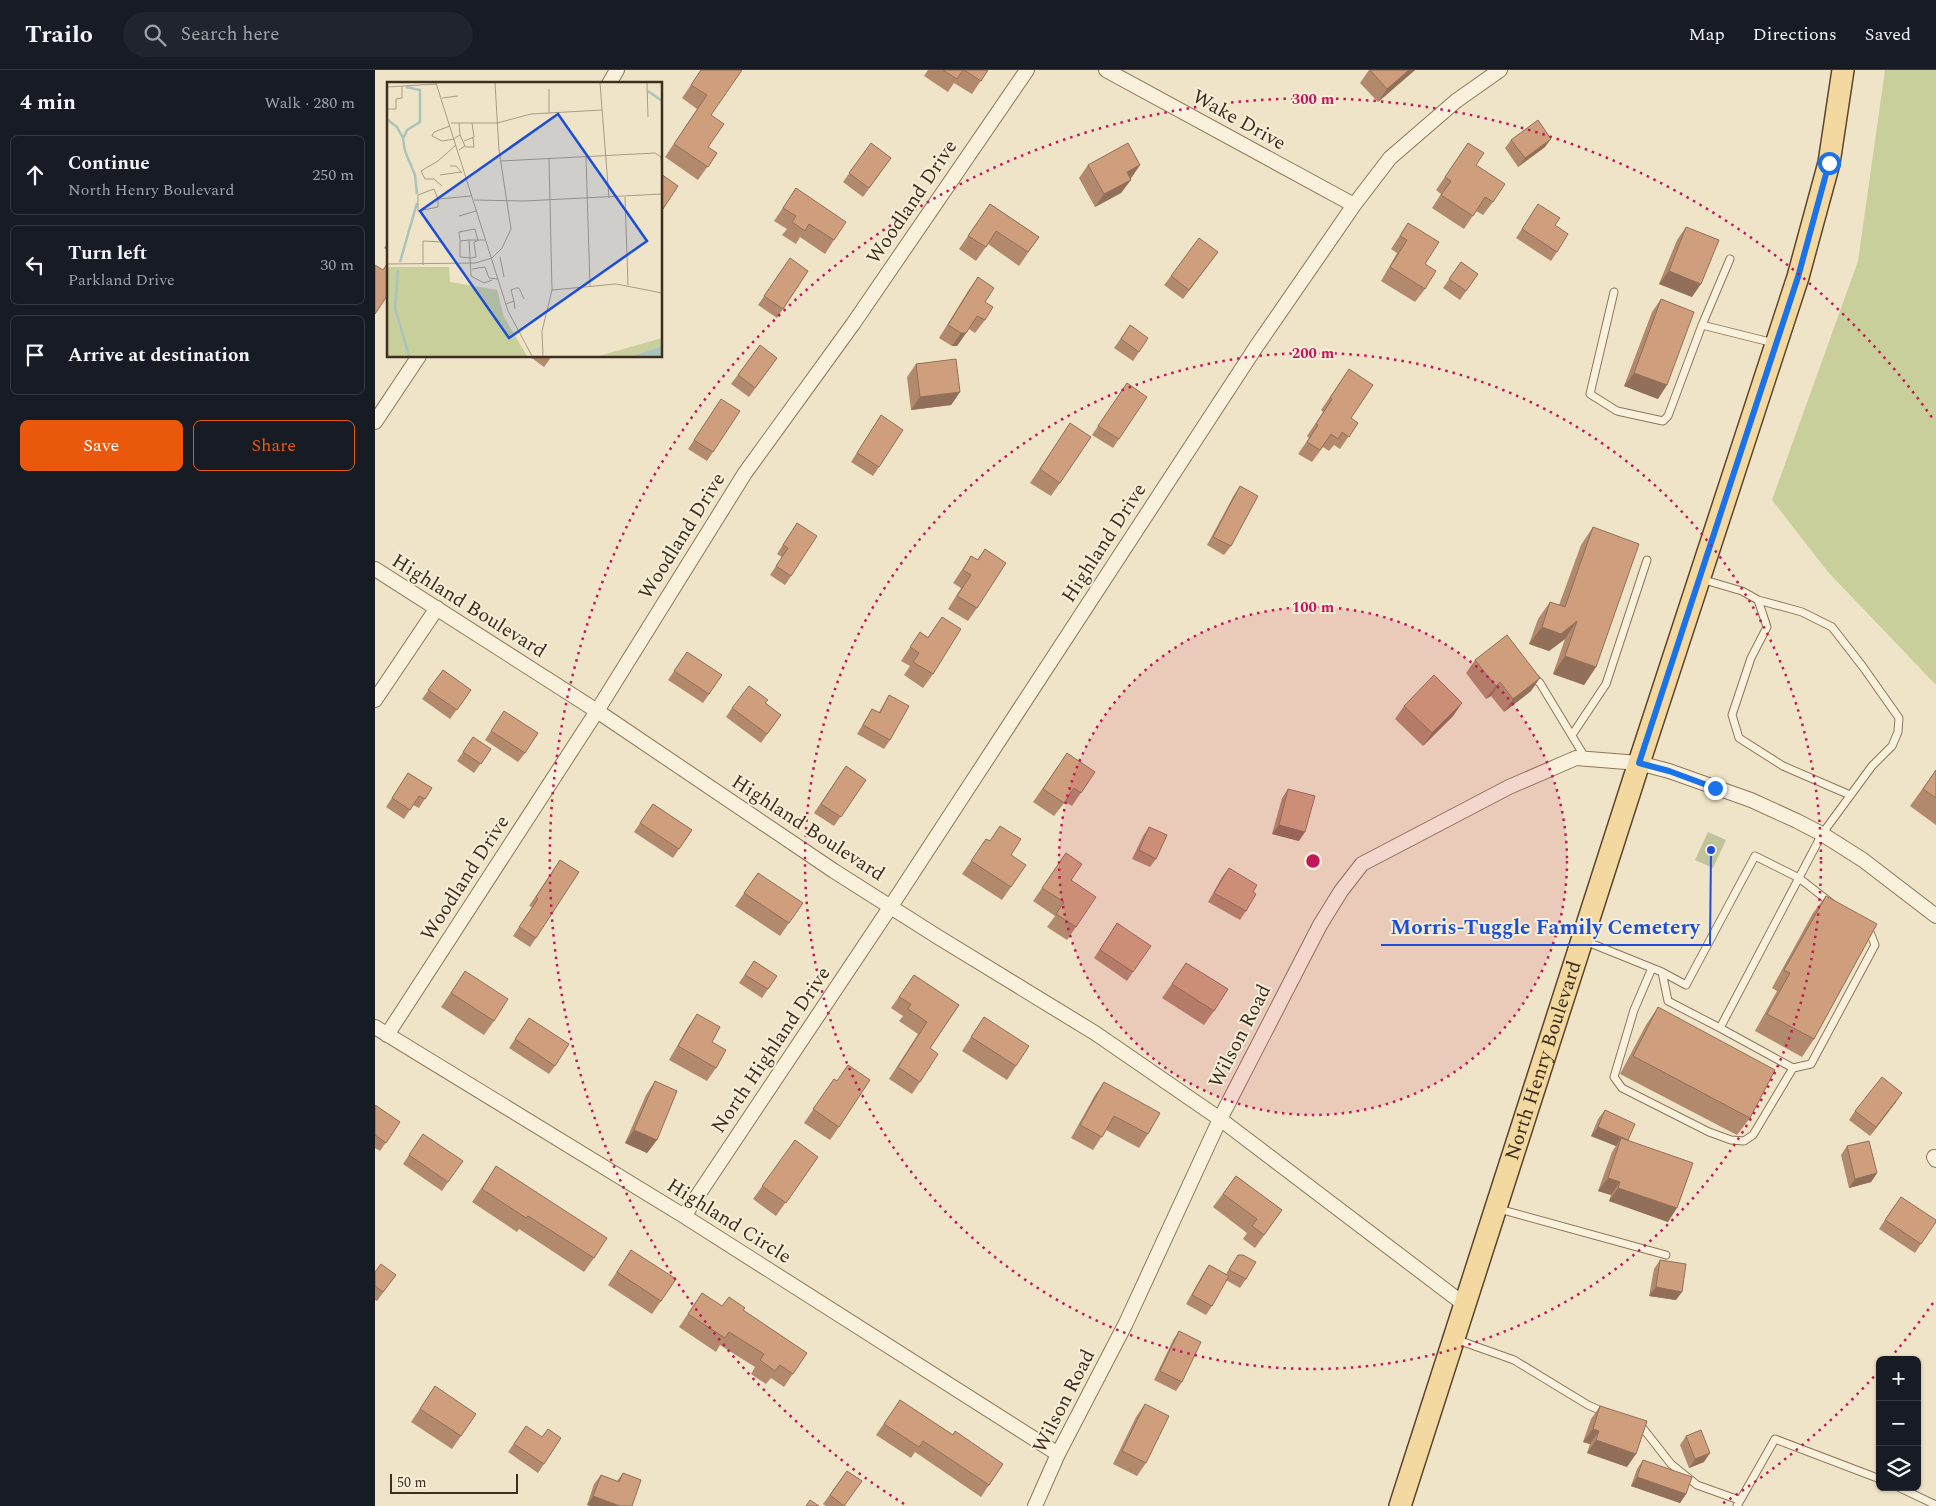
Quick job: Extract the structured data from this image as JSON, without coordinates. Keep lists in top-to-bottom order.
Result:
{
  "streets": {
    "main road": ["North Henry Boulevard"],
    "street": [
      "Wake Drive",
      "Woodland Drive",
      "Highland Drive",
      "Highland Boulevard",
      "Wilson Road",
      "North Highland Drive",
      "Highland Circle"
    ]
  },
  "crossings": [
    ["Wake Drive", "Highland Drive"],
    ["Woodland Drive", "Highland Boulevard"],
    ["Woodland Drive", "Highland Circle"],
    ["Highland Drive", "Highland Boulevard"],
    ["Highland Drive", "North Highland Drive"],
    ["Highland Boulevard", "Wilson Road"],
    ["Highland Boulevard", "North Highland Drive"],
    ["Highland Boulevard", "North Henry Boulevard"],
    ["Wilson Road", "North Henry Boulevard"],
    ["Wilson Road", "Highland Circle"],
    ["North Highland Drive", "Highland Circle"]
  ],
  "places": ["Morris-Tuggle Family Cemetery"],
  "scale_bar": "50 m",
  "page": {
    "header": "Trailo",
    "search": "Search here",
    "nav": ["Map", "Directions", "Saved"],
    "heading": ["4 min", "Walk · 280 m"],
    "list": [
      ["Continue", "North Henry Boulevard", "250 m"],
      ["Turn left", "Parkland Drive", "30 m"],
      "Arrive at destination"
    ],
    "buttons": ["Save", "Share"],
    "map_buttons": ["+", "−"],
    "scale": "50 m"
  },
  "rings": ["300 m", "200 m", "100 m"]
}
